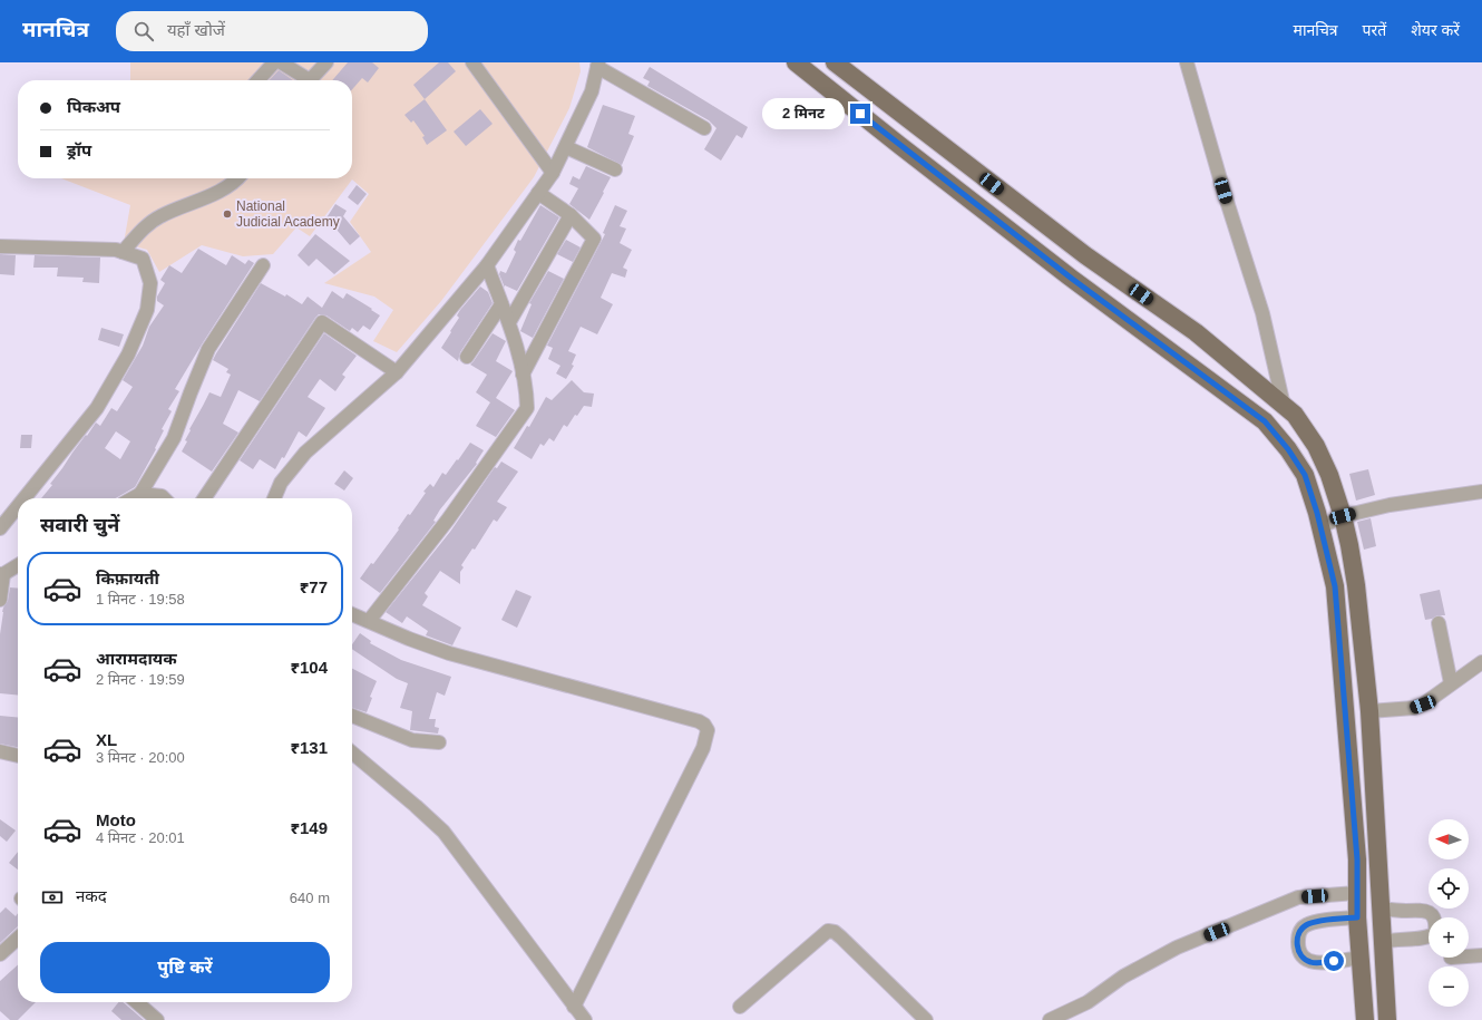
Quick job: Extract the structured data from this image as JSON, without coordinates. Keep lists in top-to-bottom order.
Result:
{
  "places": ["National Judicial Academy"],
  "north": "left",
  "page": {
    "header": "मानचित्र",
    "search": "यहाँ खोजें",
    "nav": ["मानचित्र", "परतें", "शेयर करें"],
    "banner": ["पिकअप", "ड्रॉप"],
    "bubble": "2 मिनट",
    "heading": "सवारी चुनें",
    "list": [
      {
        "name": "किफ़ायती",
        "note": "1 मिनट · 19:58",
        "value": "₹77"
      },
      {
        "name": "आरामदायक",
        "note": "2 मिनट · 19:59",
        "value": "₹104"
      },
      {
        "name": "XL",
        "note": "3 मिनट · 20:00",
        "value": "₹131"
      },
      {
        "name": "Moto",
        "note": "4 मिनट · 20:01",
        "value": "₹149"
      }
    ],
    "map_buttons": ["+", "−"],
    "pay": ["नकद", "640 m"],
    "buttons": "पुष्टि करें"
  }
}
